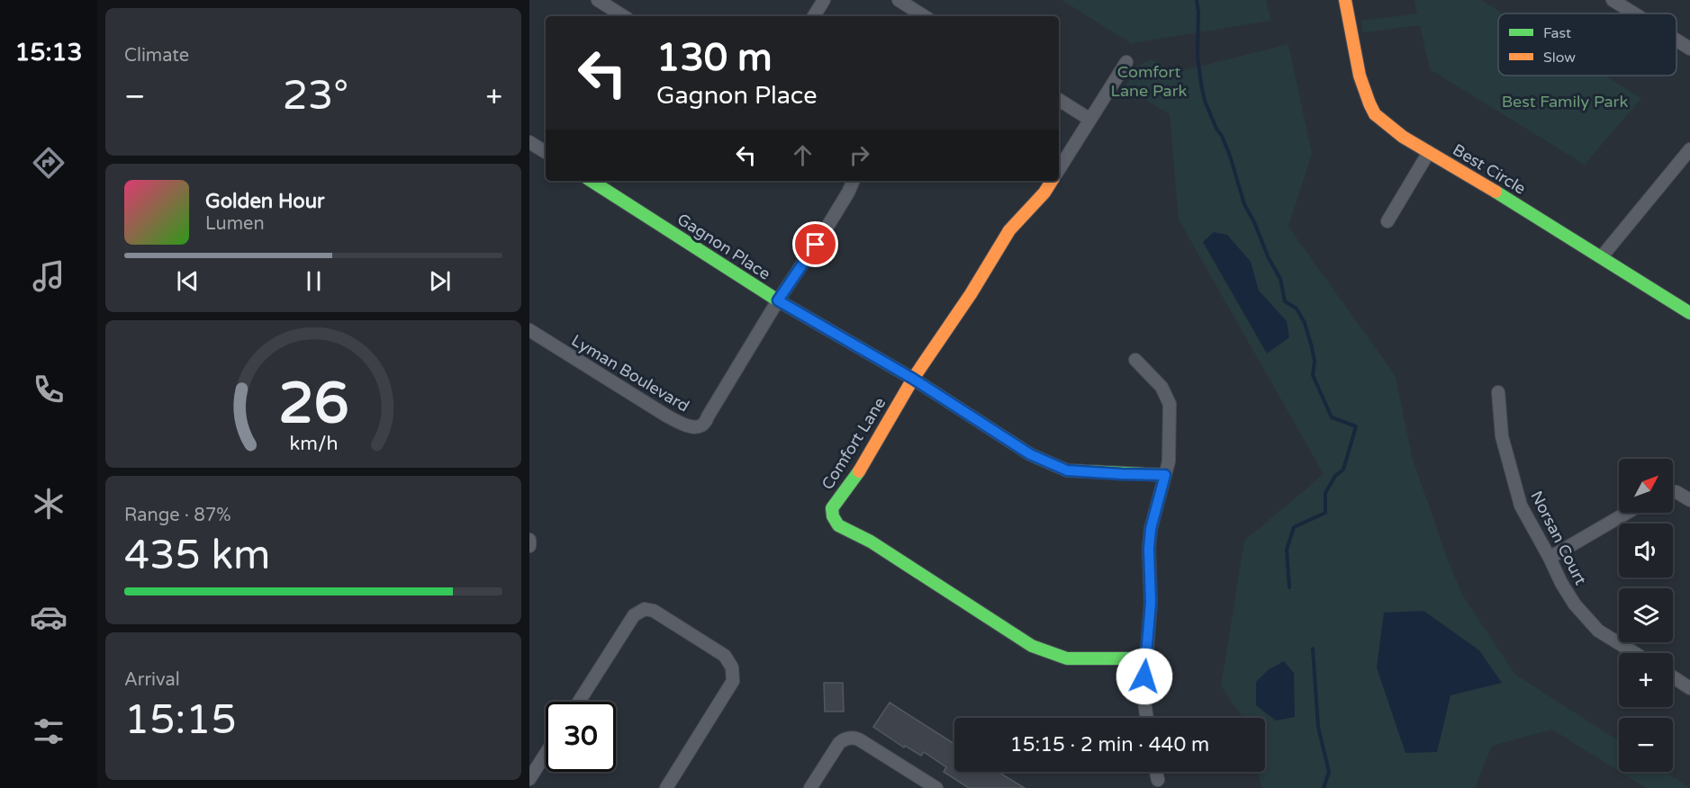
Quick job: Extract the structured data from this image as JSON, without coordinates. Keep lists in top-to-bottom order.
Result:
{
  "streets": {
    "street": [
      "Best Circle",
      "Gagnon Place",
      "Lyman Boulevard",
      "Comfort Lane",
      "Norsan Court"
    ]
  },
  "crossings": [
    ["Gagnon Place", "Lyman Boulevard"],
    ["Gagnon Place", "Comfort Lane"]
  ],
  "parks": ["Comfort Lane Park", "Best Family Park"],
  "legend": ["Fast", "Slow"],
  "north": "top right",
  "page": {
    "tabs": "15:13",
    "tile": [
      "Climate",
      ["Range · 87%", "435 km"],
      ["Arrival", "15:15"]
    ],
    "turn": ["130 m", "Gagnon Place"],
    "heat": ["−", "23°", "+"],
    "song": ["Golden Hour", "Lumen"],
    "map_buttons": ["+", "−"],
    "limit": "30",
    "trip": "15:15 · 2 min · 440 m",
    "gauge": ["26", "km/h"]
  }
}
